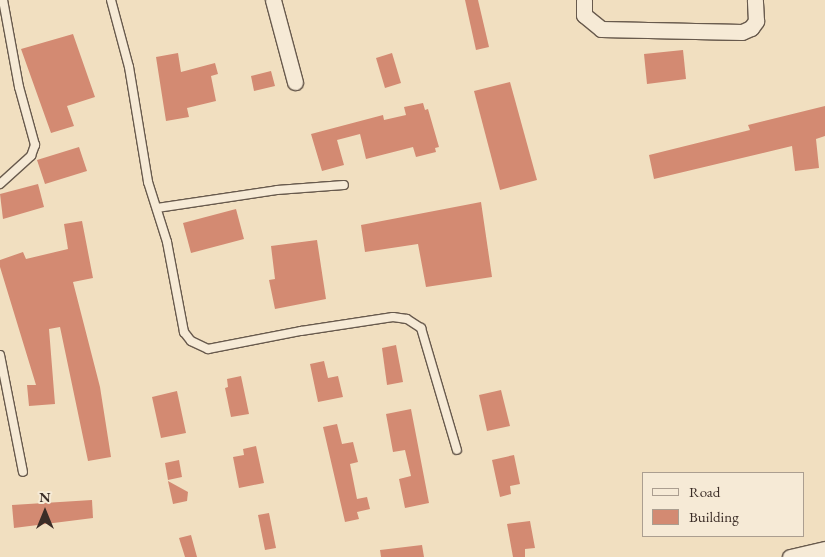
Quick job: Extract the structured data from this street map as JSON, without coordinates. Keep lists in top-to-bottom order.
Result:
{
  "legend": ["Road", "Building"],
  "north": "top"
}
